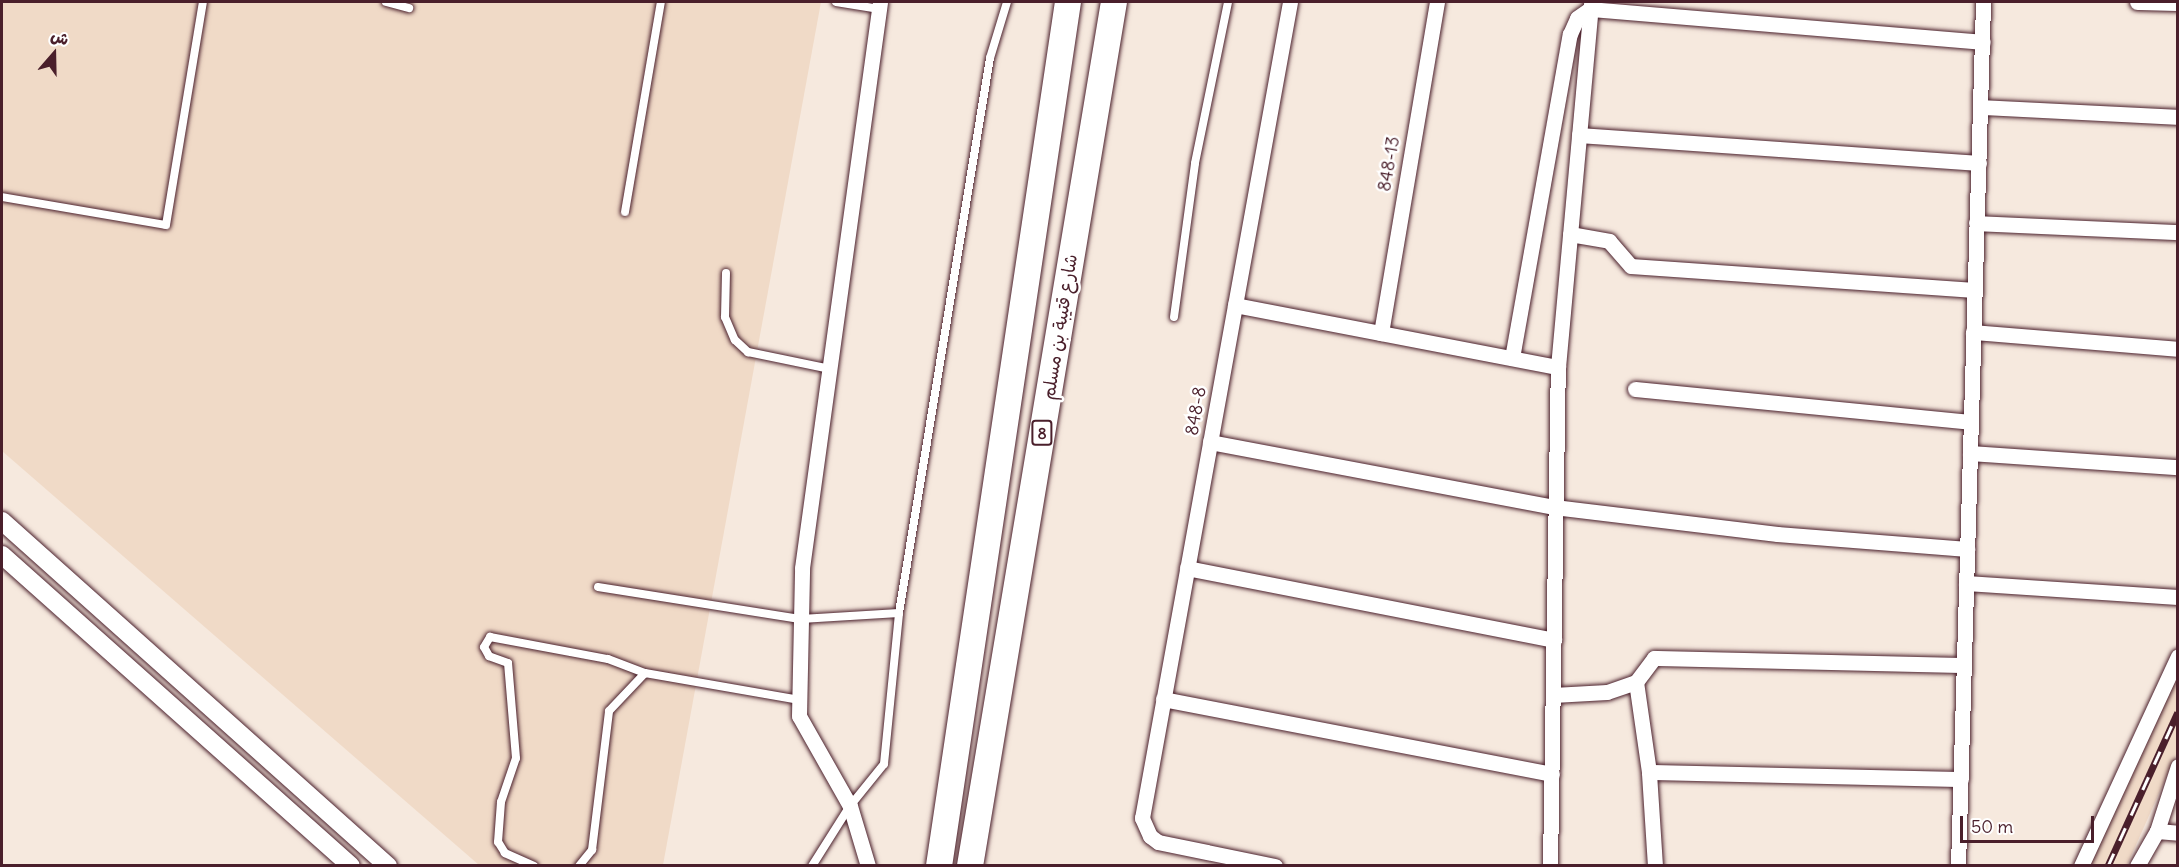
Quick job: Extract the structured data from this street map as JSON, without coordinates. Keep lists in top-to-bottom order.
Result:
{
  "streets": {
    "highway": ["شارع قتيبة بن مسلم", "8"],
    "street": ["848-13", "848-8"]
  },
  "scale_bar": "50 m",
  "north": "top"
}
